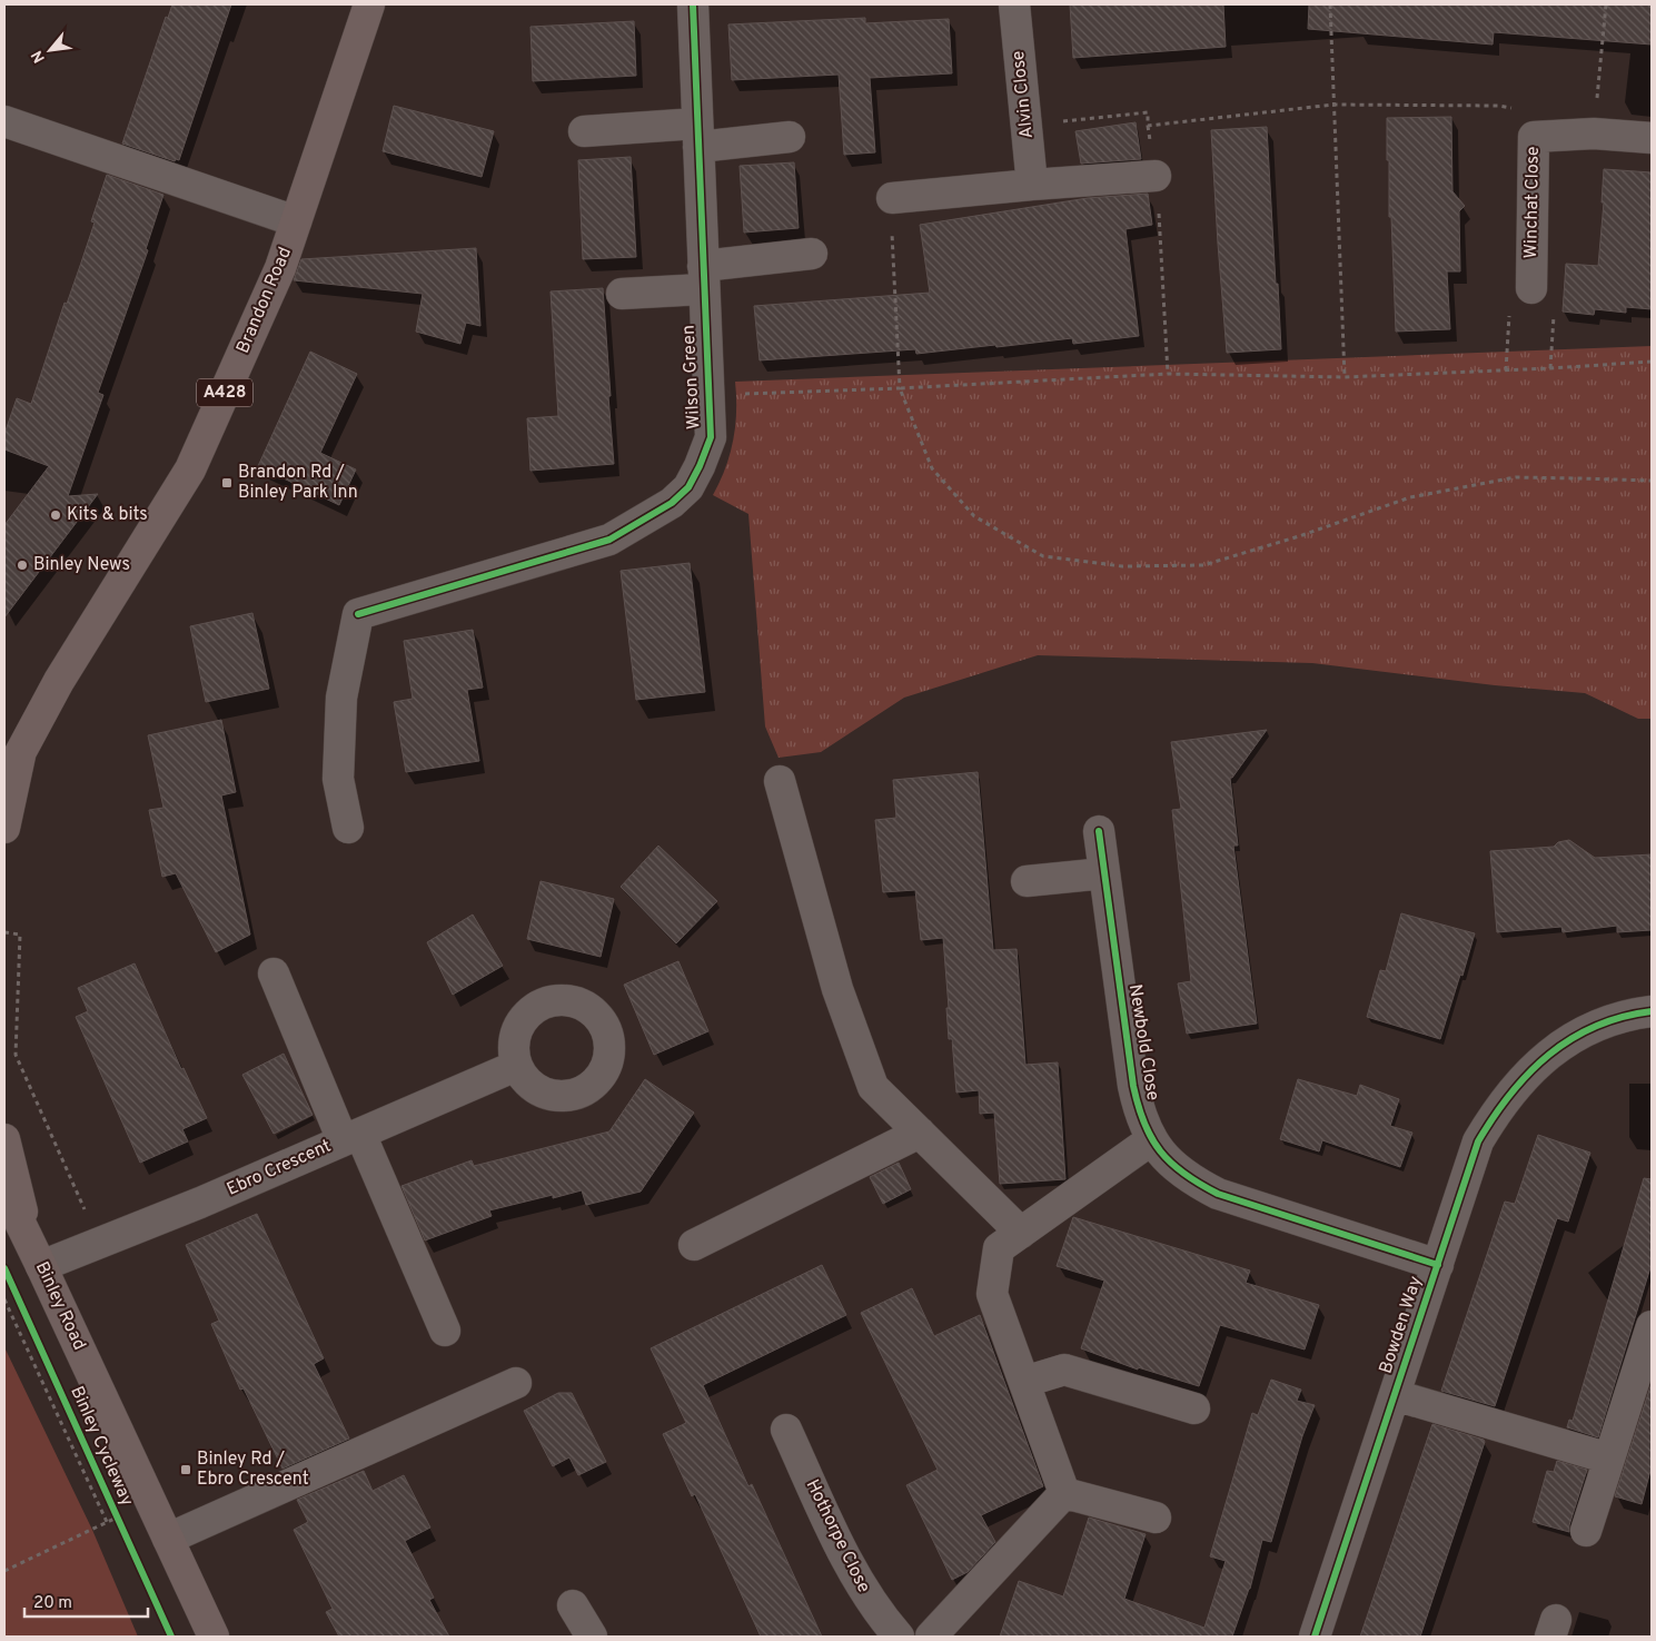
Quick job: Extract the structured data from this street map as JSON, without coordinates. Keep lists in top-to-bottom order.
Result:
{
  "streets": {
    "main road": ["Brandon Road", "A428", "Binley Road"],
    "street": [
      "Alvin Close",
      "Winchat Close",
      "Wilson Green",
      "Newbold Close",
      "Ebro Crescent",
      "Bowden Way",
      "Hothorpe Close"
    ],
    "cycle path": ["Binley Cycleway"]
  },
  "crossings": [
    ["Newbold Close", "Bowden Way"],
    ["Ebro Crescent", "Binley Road"]
  ],
  "places": {
    "transit": ["Brandon Rd / Binley Park Inn", "Binley Rd / Ebro Crescent"],
    "other": ["Kits & bits", "Binley News"]
  },
  "scale_bar": "20 m",
  "north": "bottom left"
}
